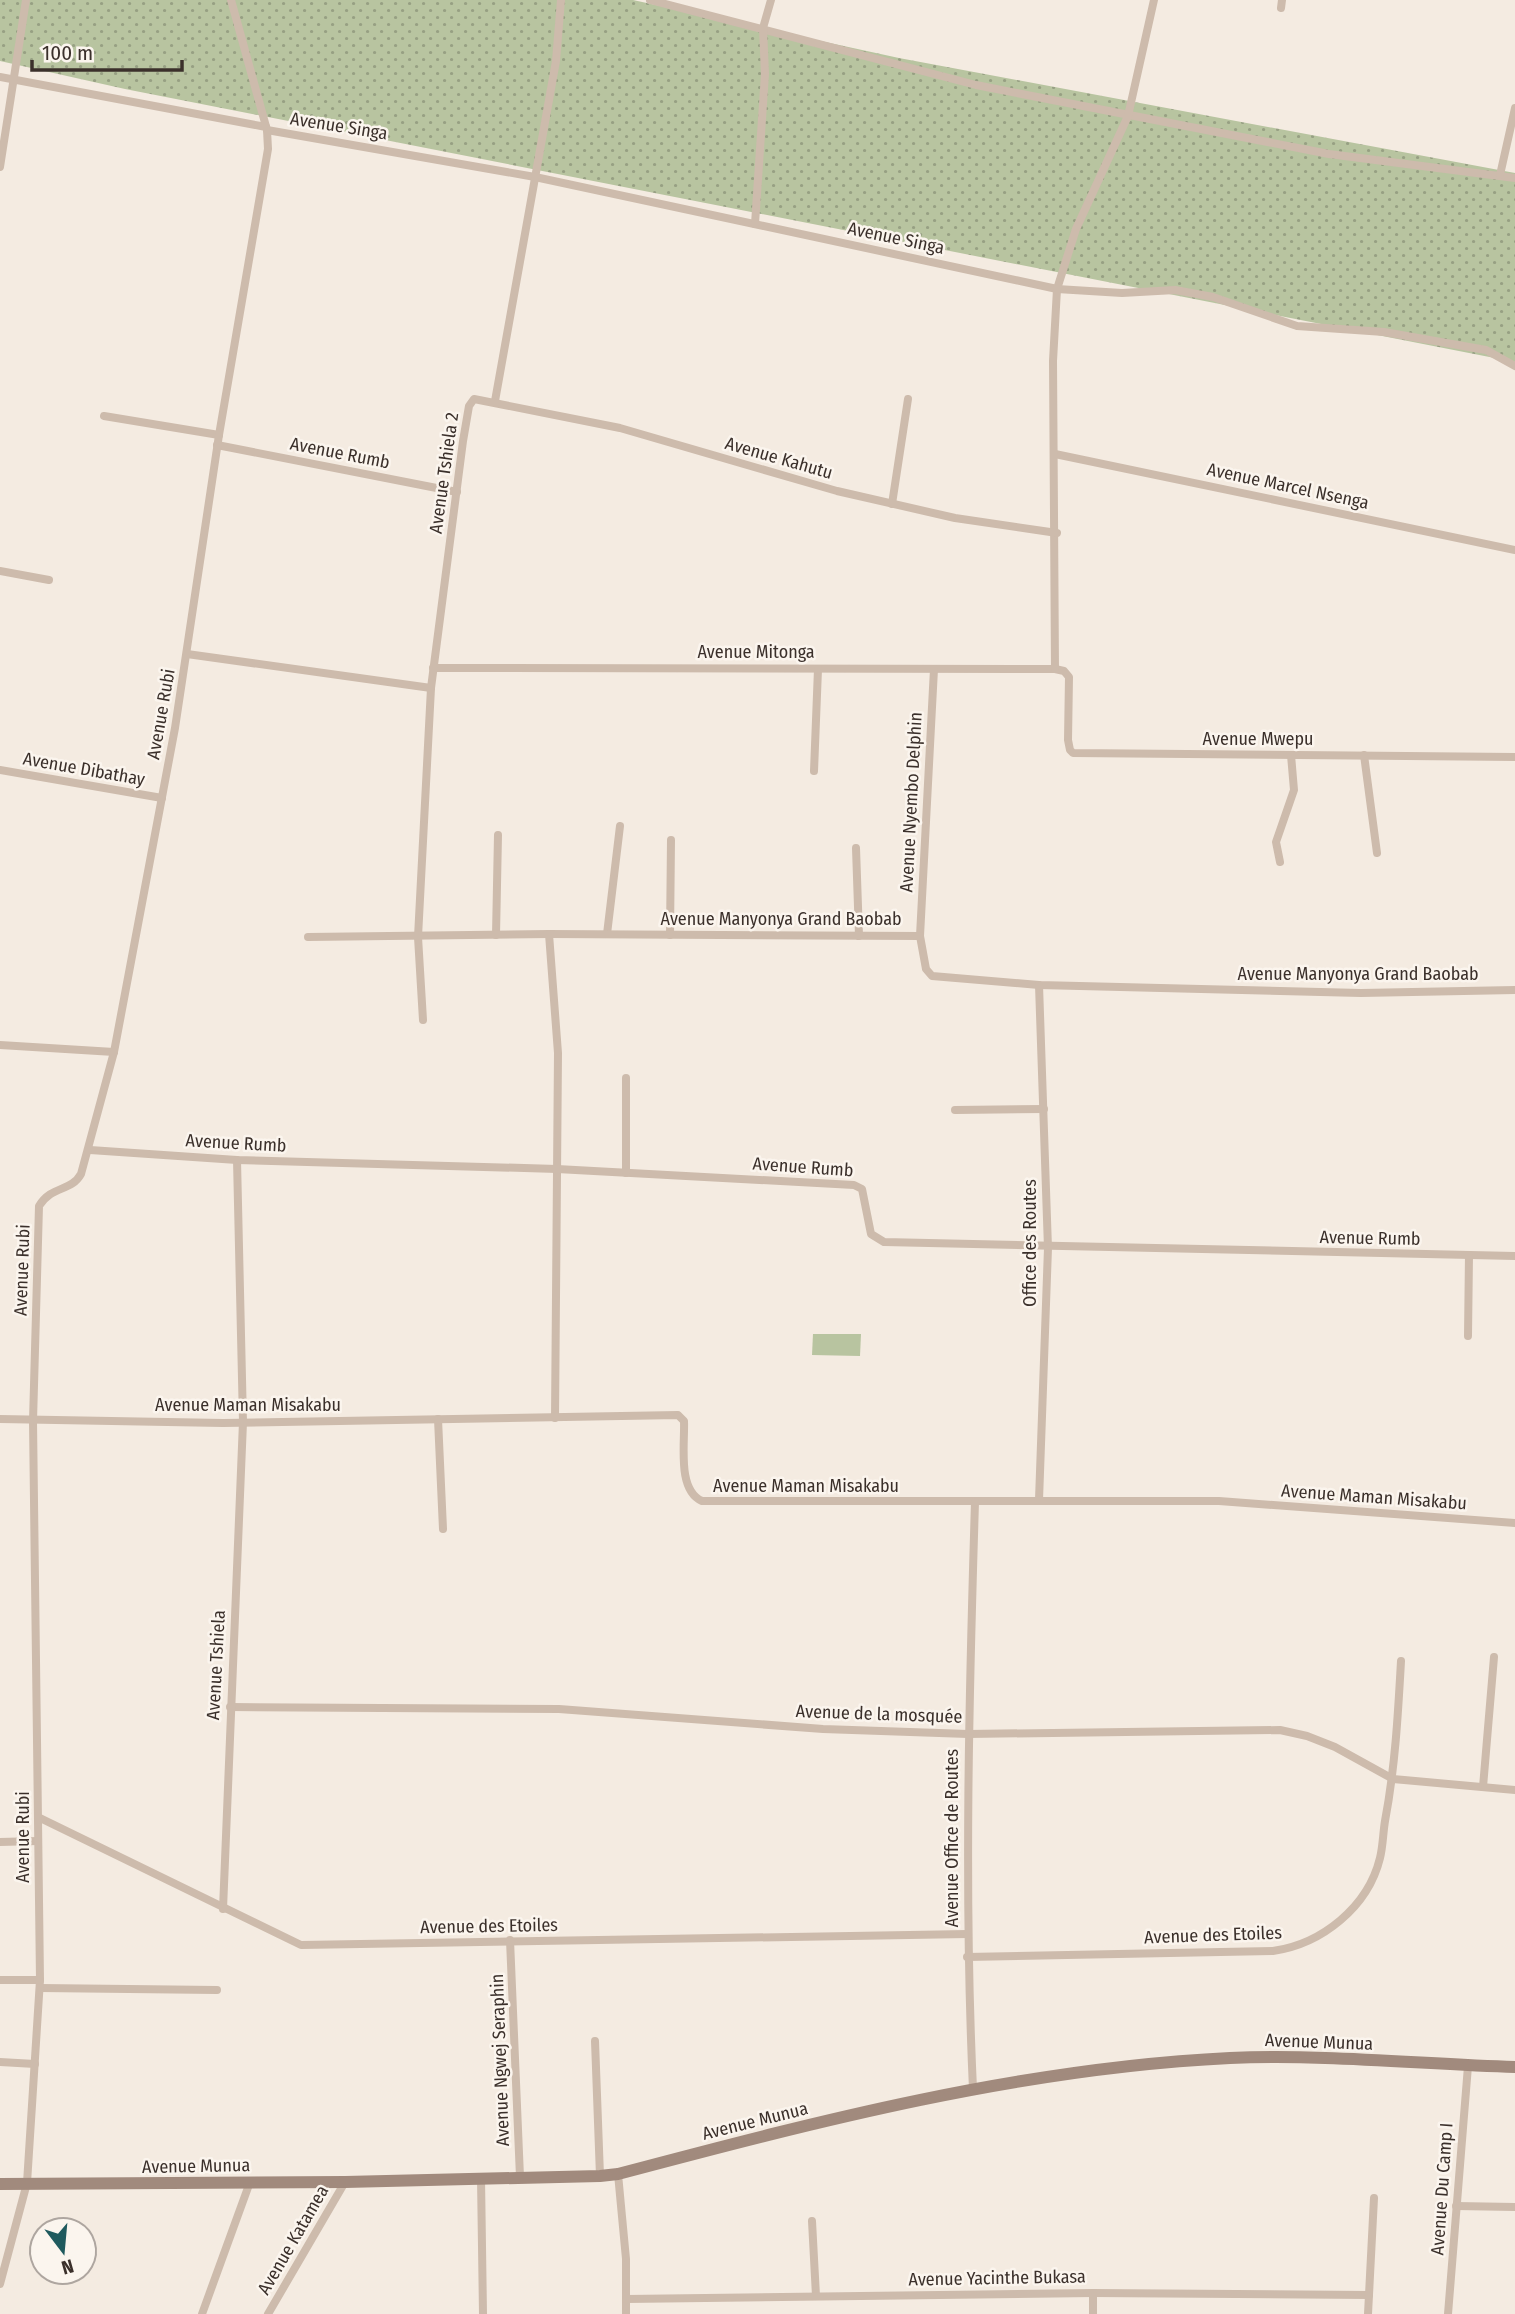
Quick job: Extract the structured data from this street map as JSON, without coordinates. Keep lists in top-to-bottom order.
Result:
{
  "streets": {
    "main road": ["Avenue Munua"],
    "street": [
      "Avenue Singa",
      "Avenue Rumb",
      "Avenue Kahutu",
      "Avenue Tshiela 2",
      "Avenue Marcel Nsenga",
      "Avenue Mitonga",
      "Avenue Rubi",
      "Avenue Mwepu",
      "Avenue Dibathay",
      "Avenue Nyembo Delphin",
      "Avenue Manyonya Grand Baobab",
      "Office des Routes",
      "Avenue Maman Misakabu",
      "Avenue Tshiela",
      "Avenue de la mosquée",
      "Avenue Office de Routes",
      "Avenue des Etoiles",
      "Avenue Ngwej Seraphin",
      "Avenue Du Camp I",
      "Avenue Katamea",
      "Avenue Yacinthe Bukasa"
    ]
  },
  "crossings": [
    ["Avenue Singa", "Avenue Rubi"],
    ["Avenue Rumb", "Avenue Tshiela 2"],
    ["Avenue Rumb", "Avenue Rubi"],
    ["Avenue Rumb", "Office des Routes"],
    ["Avenue Rumb", "Avenue Tshiela"],
    ["Avenue Kahutu", "Avenue Tshiela 2"],
    ["Avenue Tshiela 2", "Avenue Mitonga"],
    ["Avenue Tshiela 2", "Avenue Manyonya Grand Baobab"],
    ["Avenue Mitonga", "Avenue Mwepu"],
    ["Avenue Mitonga", "Avenue Nyembo Delphin"],
    ["Avenue Rubi", "Avenue Dibathay"],
    ["Avenue Rubi", "Avenue Maman Misakabu"],
    ["Avenue Rubi", "Avenue des Etoiles"],
    ["Avenue Rubi", "Avenue Munua"],
    ["Avenue Nyembo Delphin", "Avenue Manyonya Grand Baobab"],
    ["Avenue Manyonya Grand Baobab", "Office des Routes"],
    ["Office des Routes", "Avenue Maman Misakabu"],
    ["Avenue Maman Misakabu", "Avenue Tshiela"],
    ["Avenue Maman Misakabu", "Avenue Office de Routes"],
    ["Avenue Tshiela", "Avenue de la mosquée"],
    ["Avenue Tshiela", "Avenue des Etoiles"],
    ["Avenue de la mosquée", "Avenue Office de Routes"],
    ["Avenue de la mosquée", "Avenue des Etoiles"],
    ["Avenue Office de Routes", "Avenue des Etoiles"],
    ["Avenue Office de Routes", "Avenue Munua"],
    ["Avenue des Etoiles", "Avenue Ngwej Seraphin"],
    ["Avenue Munua", "Avenue Ngwej Seraphin"],
    ["Avenue Munua", "Avenue Du Camp I"],
    ["Avenue Munua", "Avenue Katamea"]
  ],
  "scale_bar": "100 m",
  "north": "bottom"
}
